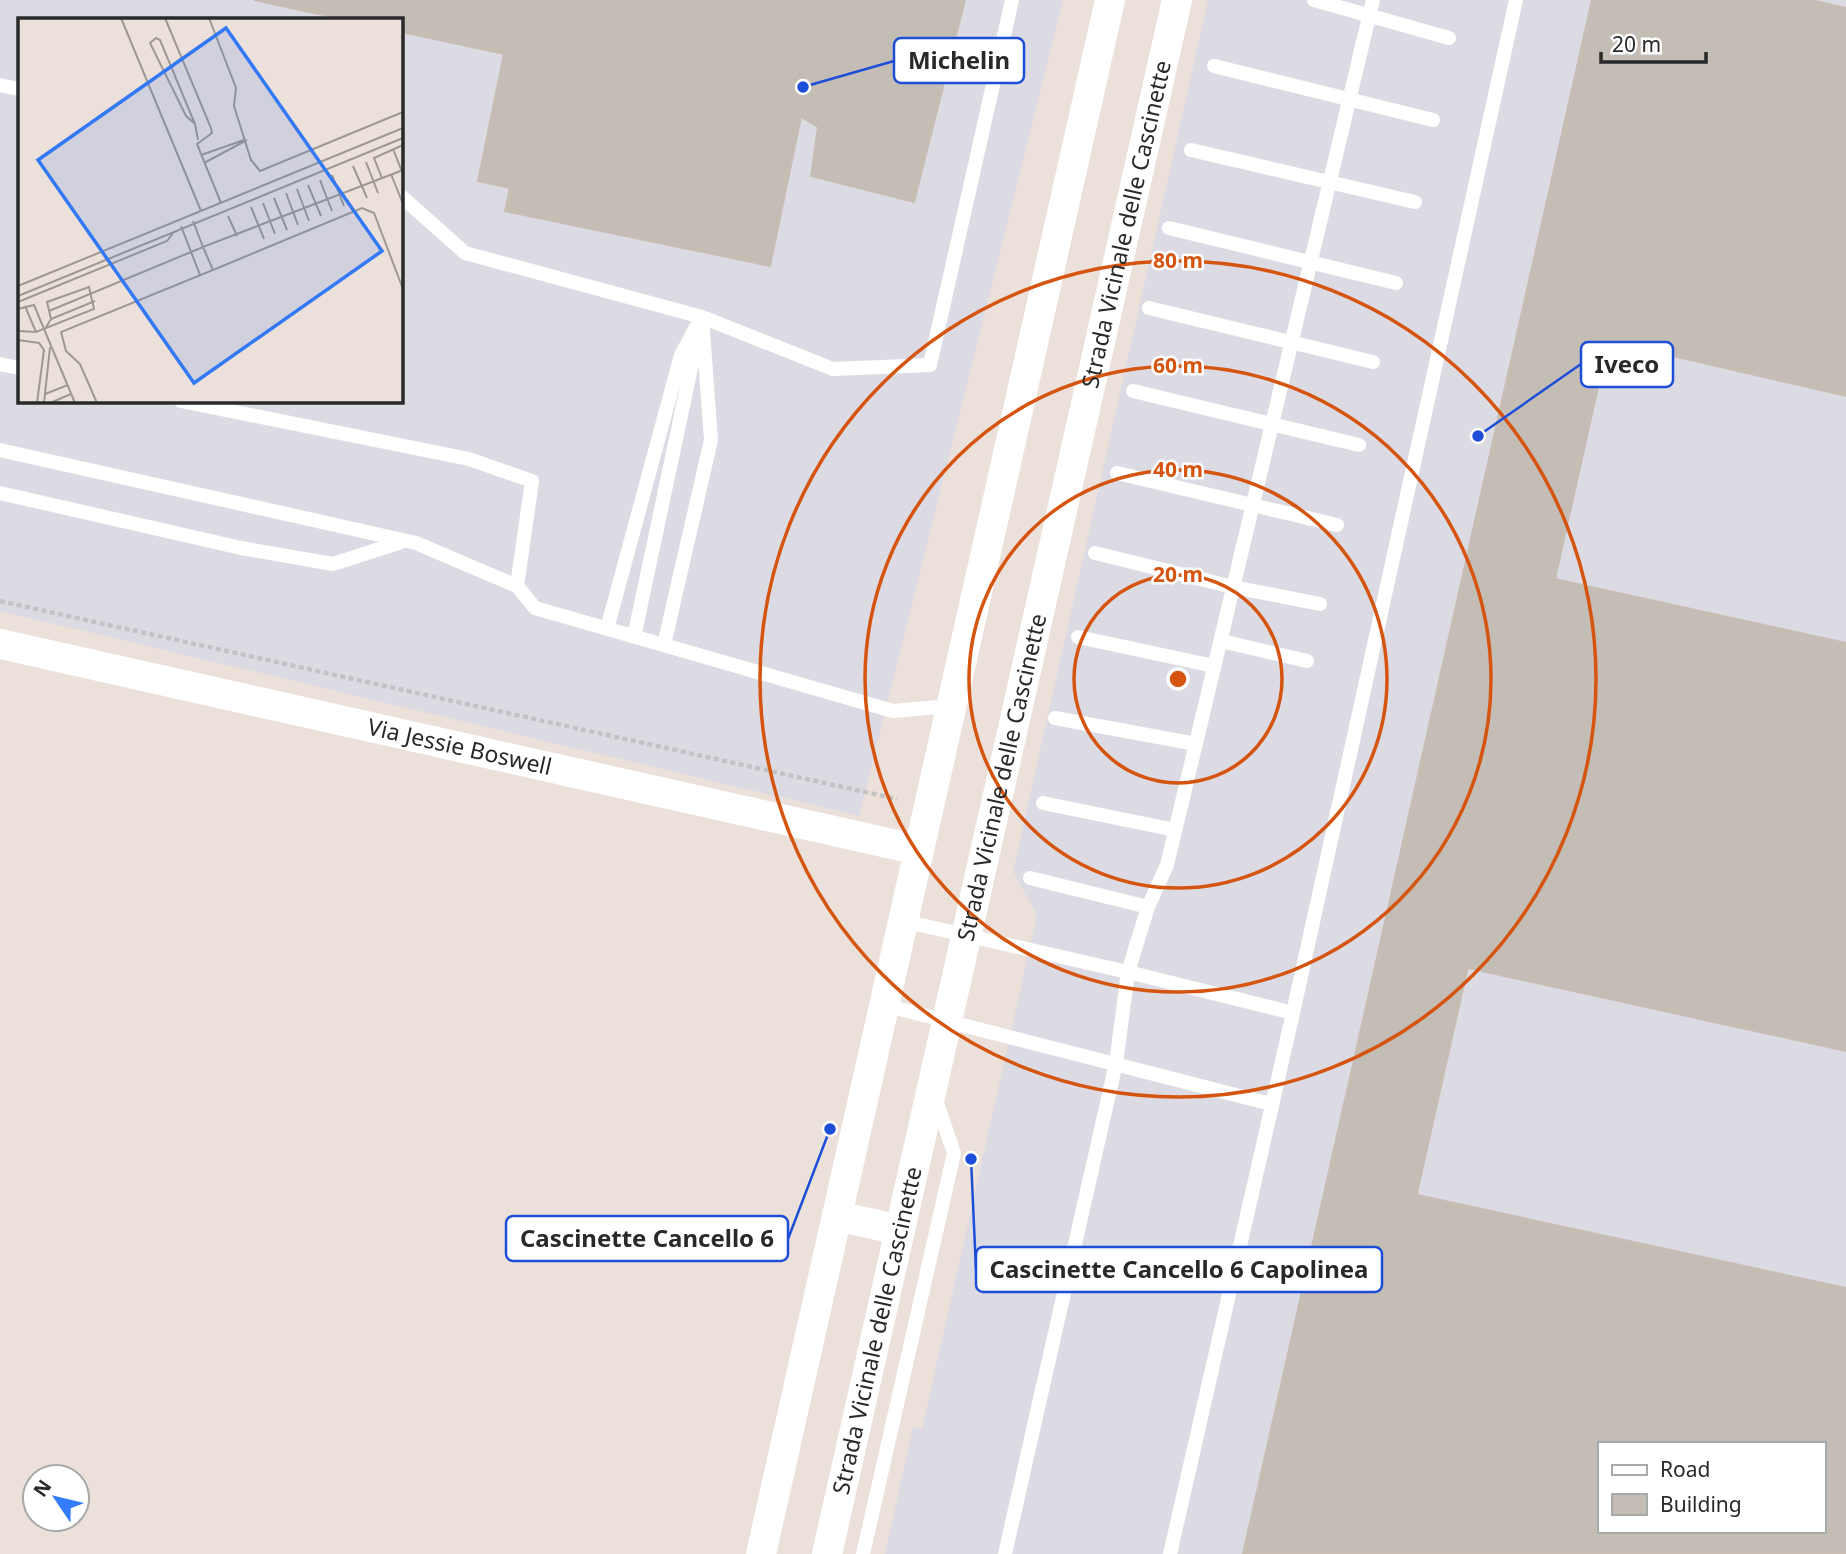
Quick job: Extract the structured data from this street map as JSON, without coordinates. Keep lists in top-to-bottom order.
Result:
{
  "streets": {
    "street": ["Strada Vicinale delle Cascinette", "Via Jessie Boswell"]
  },
  "places": [
    "Michelin",
    "Iveco",
    "Cascinette Cancello 6",
    "Cascinette Cancello 6 Capolinea"
  ],
  "legend": ["Road", "Building"],
  "scale_bar": "20 m",
  "north": "top left",
  "rings": [
    "80 m",
    "60 m",
    "40 m",
    "20 m"
  ]
}
